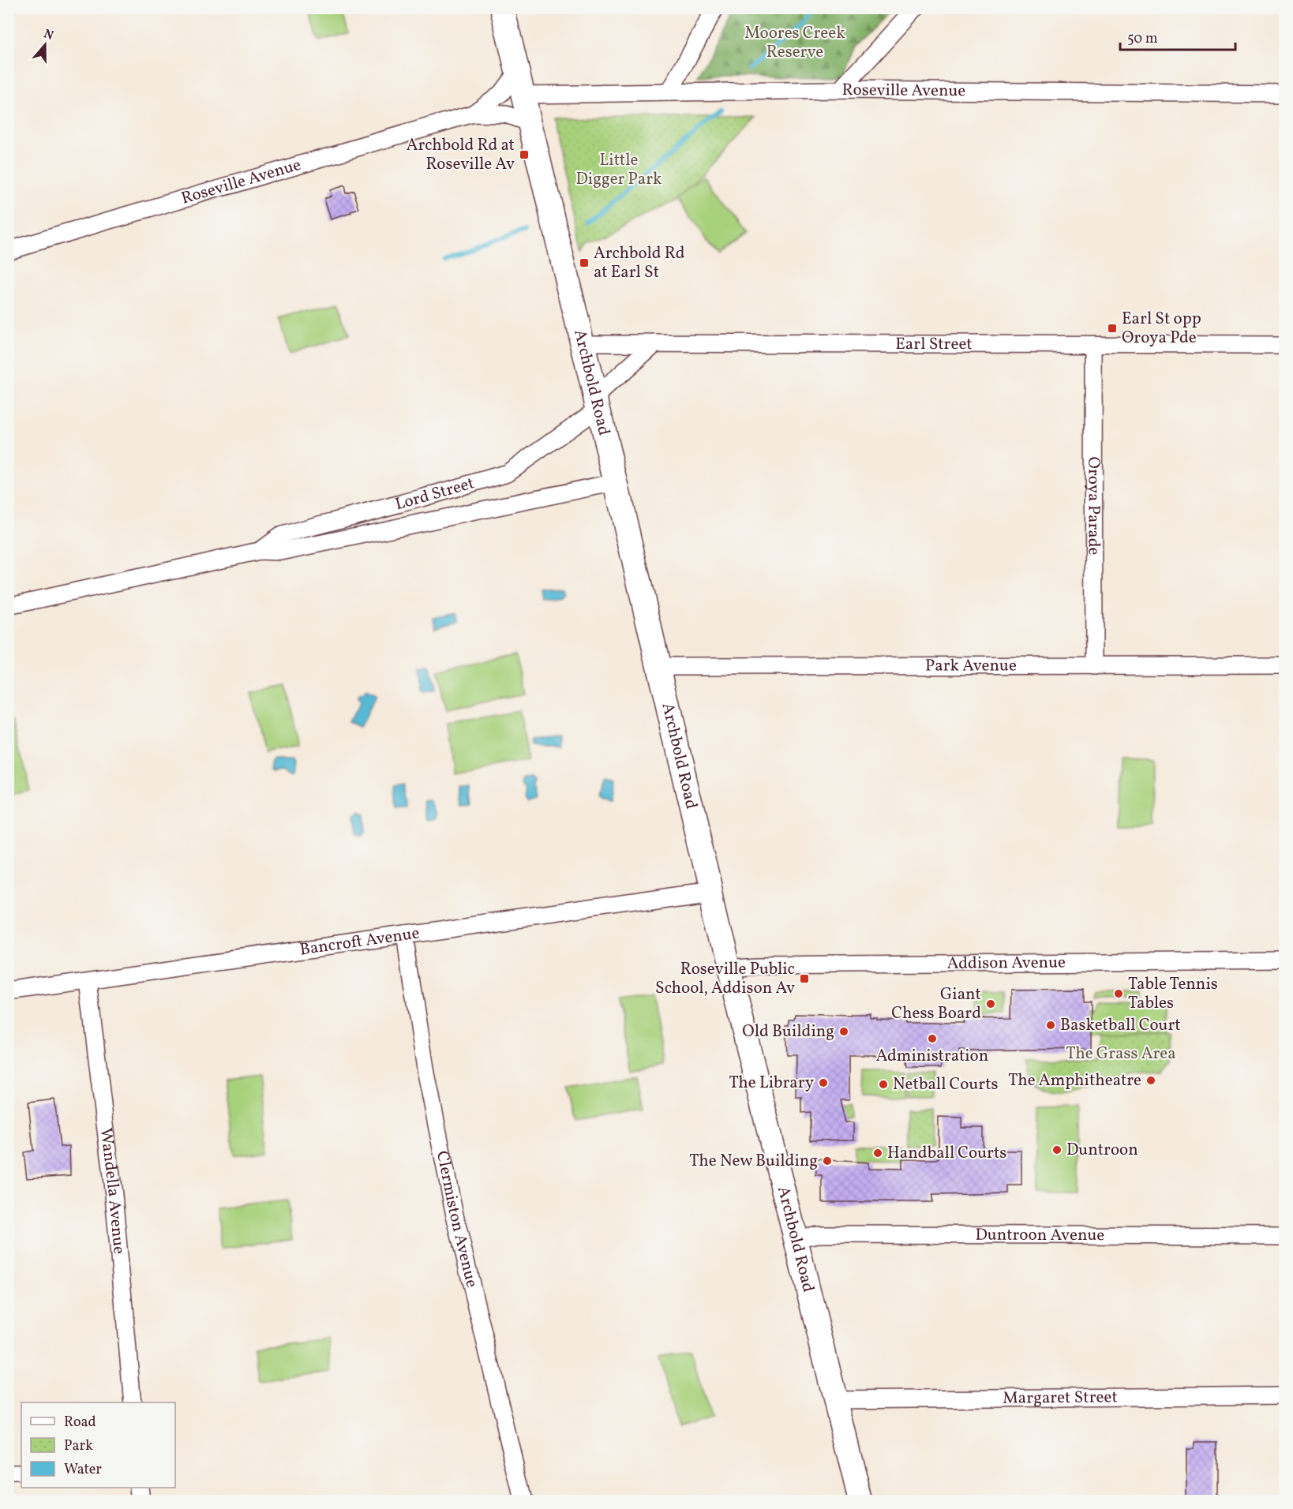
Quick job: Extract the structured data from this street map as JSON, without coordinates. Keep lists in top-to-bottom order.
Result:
{
  "streets": {
    "main road": ["Archbold Road"],
    "street": [
      "Roseville Avenue",
      "Earl Street",
      "Lord Street",
      "Oroya Parade",
      "Park Avenue",
      "Bancroft Avenue",
      "Addison Avenue",
      "Wandella Avenue",
      "Clermiston Avenue",
      "Duntroon Avenue",
      "Margaret Street"
    ]
  },
  "crossings": [
    ["Roseville Avenue", "Archbold Road"],
    ["Earl Street", "Archbold Road"],
    ["Earl Street", "Lord Street"],
    ["Earl Street", "Oroya Parade"],
    ["Archbold Road", "Lord Street"],
    ["Archbold Road", "Park Avenue"],
    ["Archbold Road", "Bancroft Avenue"],
    ["Archbold Road", "Addison Avenue"],
    ["Archbold Road", "Duntroon Avenue"],
    ["Archbold Road", "Margaret Street"],
    ["Oroya Parade", "Park Avenue"],
    ["Bancroft Avenue", "Wandella Avenue"],
    ["Bancroft Avenue", "Clermiston Avenue"]
  ],
  "parks": ["Moores Creek Reserve", "Little Digger Park", "The Grass Area"],
  "places": {
    "transit": [
      "Archbold Rd at Roseville Av",
      "Archbold Rd at Earl St",
      "Earl St opp Oroya Pde",
      "Roseville Public School, Addison Av"
    ],
    "other": [
      "Table Tennis Tables",
      "Giant Chess Board",
      "Basketball Court",
      "Old Building",
      "Administration",
      "The Amphitheatre",
      "The Library",
      "Netball Courts",
      "Duntroon",
      "Handball Courts",
      "The New Building"
    ]
  },
  "legend": ["Road", "Park", "Water"],
  "scale_bar": "50 m",
  "north": "top"
}
